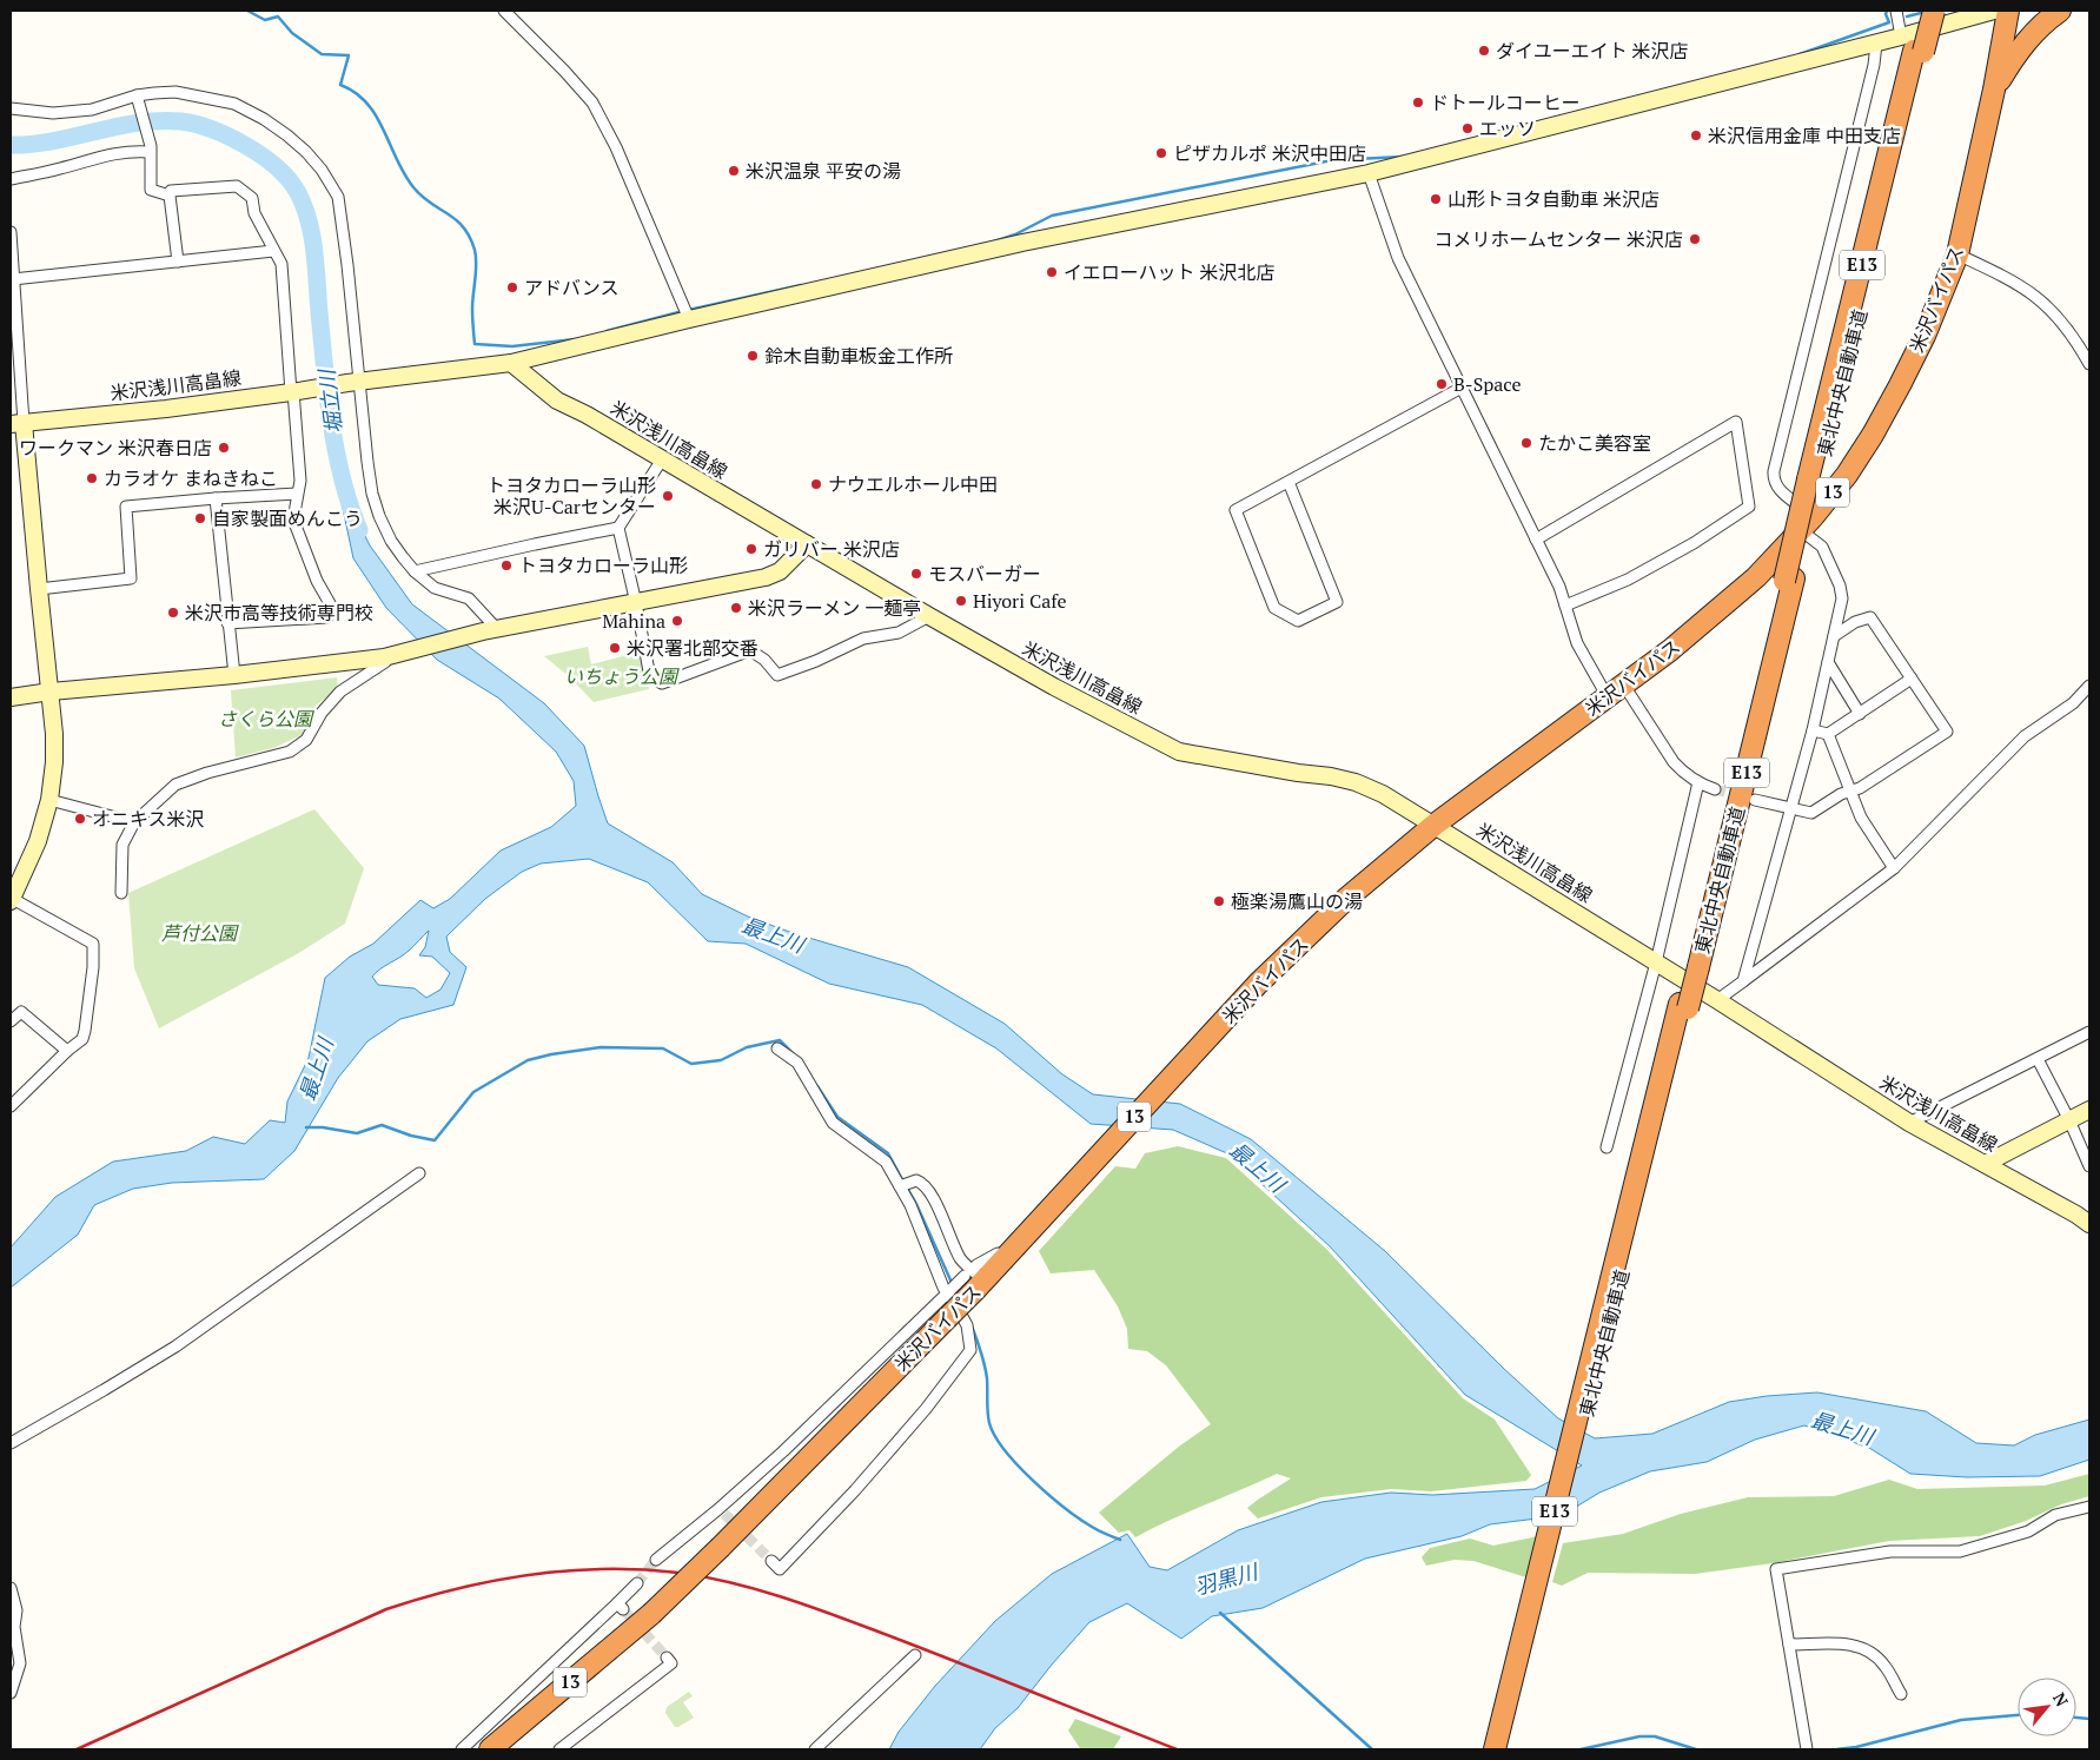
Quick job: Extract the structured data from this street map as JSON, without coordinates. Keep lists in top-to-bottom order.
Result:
{
  "streets": {
    "highway": [
      "E13",
      "米沢バイパス",
      "東北中央自動車道",
      "13"
    ],
    "street": ["米沢浅川高畠線"]
  },
  "crossings": [
    ["米沢バイパス", "米沢浅川高畠線"]
  ],
  "water": ["堀立川", "最上川", "羽黒川"],
  "parks": ["いちょう公園", "さくら公園", "芦付公園"],
  "places": [
    "ダイユーエイト 米沢店",
    "ドトールコーヒー",
    "エッソ",
    "米沢信用金庫 中田支店",
    "ピザカルポ 米沢中田店",
    "米沢温泉 平安の湯",
    "山形トヨタ自動車 米沢店",
    "コメリホームセンター 米沢店",
    "イエローハット 米沢北店",
    "アドバンス",
    "鈴木自動車板金工作所",
    "B-Space",
    "たかこ美容室",
    "ワークマン 米沢春日店",
    "カラオケ まねきねこ",
    "ナウエルホール中田",
    "トヨタカローラ山形 米沢U-Carセンター",
    "自家製面めんこう",
    "ガリバー 米沢店",
    "トヨタカローラ山形",
    "モスバーガー",
    "Hiyori Cafe",
    "米沢ラーメン 一麺亭",
    "米沢市高等技術専門校",
    "Mahina",
    "米沢署北部交番",
    "オニキス米沢",
    "極楽湯鷹山の湯"
  ],
  "north": "top right"
}
